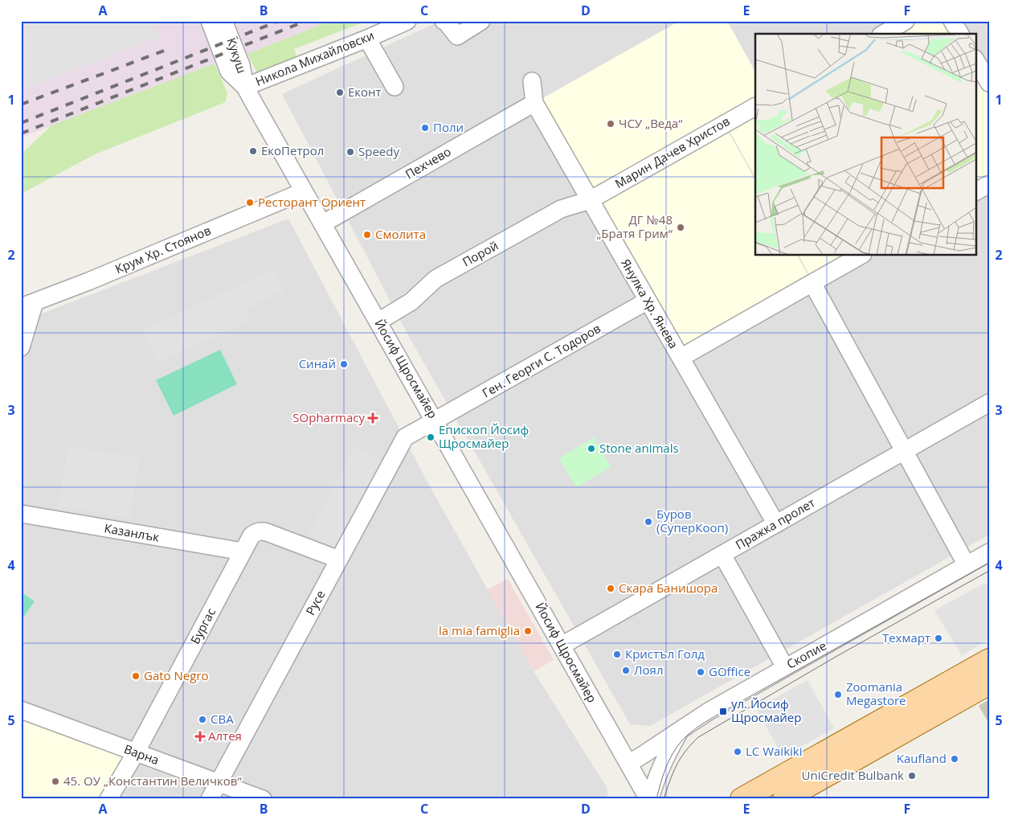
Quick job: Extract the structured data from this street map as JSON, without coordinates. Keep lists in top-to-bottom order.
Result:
{
  "streets": {
    "street": [
      "Кукуш",
      "Никола Михайловски",
      "Марин Дачев Христов",
      "Пехчево",
      "Крум Хр. Стоянов",
      "Порой",
      "Янулка Хр. Янева",
      "Ген. Георги С. Тодоров",
      "Йосиф Щросмайер",
      "Пражка пролет",
      "Казанлък",
      "Русе",
      "Бургас",
      "Скопие",
      "Варна"
    ]
  },
  "crossings": [
    ["Кукуш", "Никола Михайловски"],
    ["Кукуш", "Йосиф Щросмайер"],
    ["Никола Михайловски", "Йосиф Щросмайер"],
    ["Марин Дачев Христов", "Порой"],
    ["Марин Дачев Христов", "Янулка Хр. Янева"],
    ["Пехчево", "Янулка Хр. Янева"],
    ["Пехчево", "Йосиф Щросмайер"],
    ["Крум Хр. Стоянов", "Йосиф Щросмайер"],
    ["Порой", "Янулка Хр. Янева"],
    ["Порой", "Йосиф Щросмайер"],
    ["Янулка Хр. Янева", "Ген. Георги С. Тодоров"],
    ["Янулка Хр. Янева", "Пражка пролет"],
    ["Ген. Георги С. Тодоров", "Йосиф Щросмайер"],
    ["Ген. Георги С. Тодоров", "Русе"],
    ["Йосиф Щросмайер", "Пражка пролет"],
    ["Йосиф Щросмайер", "Русе"],
    ["Йосиф Щросмайер", "Скопие"],
    ["Казанлък", "Бургас"],
    ["Русе", "Бургас"],
    ["Русе", "Варна"],
    ["Бургас", "Варна"]
  ],
  "places": {
    "other": [
      "Еконт",
      "ЧСУ „Веда“",
      "Поли",
      "ЕкоПетрол",
      "Speedy",
      "Ресторант Ориент",
      "ДГ №48 „Братя Грим“",
      "Смолита",
      "Синай",
      "Епископ Йосиф Щросмайер",
      "Stone animals",
      "Буров (СуперКооп)",
      "Скара Банишора",
      "la mia famiglia",
      "Техмарт",
      "Кристъл Голд",
      "Лоял",
      "GOffice",
      "Gato Negro",
      "Zoomania Megastore",
      "CBA",
      "LC Waikiki",
      "Kaufland",
      "UniCredit Bulbank",
      "45. ОУ „Константин Величков“"
    ],
    "health": ["SOpharmacy", "Алтея"],
    "transit": ["ул. Йосиф Щросмайер"]
  },
  "grid": {
    "columns": [
      "A",
      "B",
      "C",
      "D",
      "E",
      "F"
    ],
    "rows": [
      "1",
      "2",
      "3",
      "4",
      "5"
    ]
  }
}
